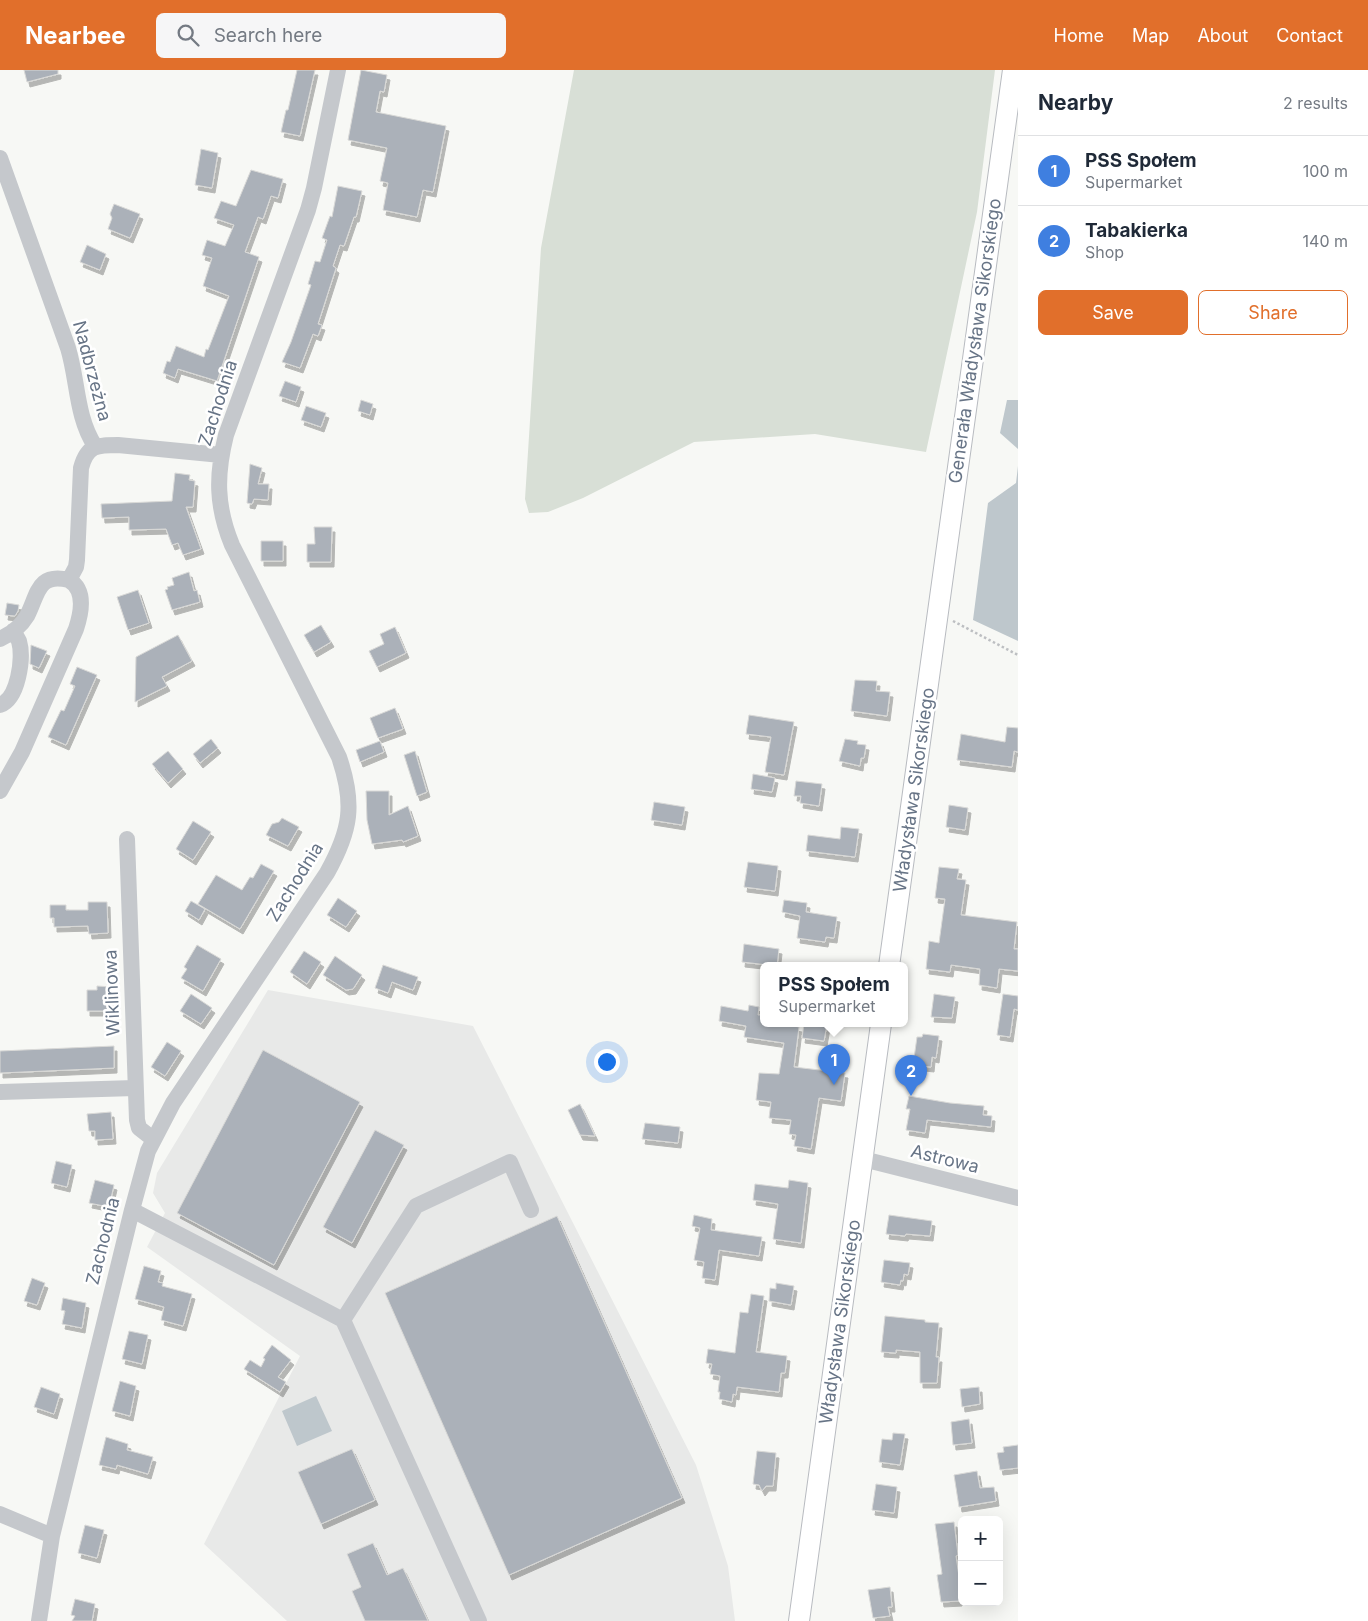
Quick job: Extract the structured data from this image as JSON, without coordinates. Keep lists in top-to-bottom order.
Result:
{
  "streets": {
    "main road": ["Generała Władysława Sikorskiego", "Władysława Sikorskiego"],
    "street": [
      "Nadbrzeżna",
      "Zachodnia",
      "Wiklinowa",
      "Astrowa"
    ]
  },
  "crossings": [
    ["Generała Władysława Sikorskiego", "Władysława Sikorskiego"],
    ["Nadbrzeżna", "Zachodnia"],
    ["Zachodnia", "Wiklinowa"],
    ["Władysława Sikorskiego", "Astrowa"]
  ],
  "page": {
    "header": "Nearbee",
    "search": "Search here",
    "nav": [
      "Home",
      "Map",
      "About",
      "Contact"
    ],
    "heading": ["Nearby", "2 results"],
    "list": [
      {
        "mark": "1",
        "name": "PSS Społem",
        "note": "Supermarket",
        "value": "100 m"
      },
      {
        "mark": "2",
        "name": "Tabakierka",
        "note": "Shop",
        "value": "140 m"
      }
    ],
    "buttons": ["Save", "Share"],
    "popup": ["PSS Społem", "Supermarket"],
    "pins": ["1", "2"],
    "map_buttons": ["+", "−"]
  }
}
